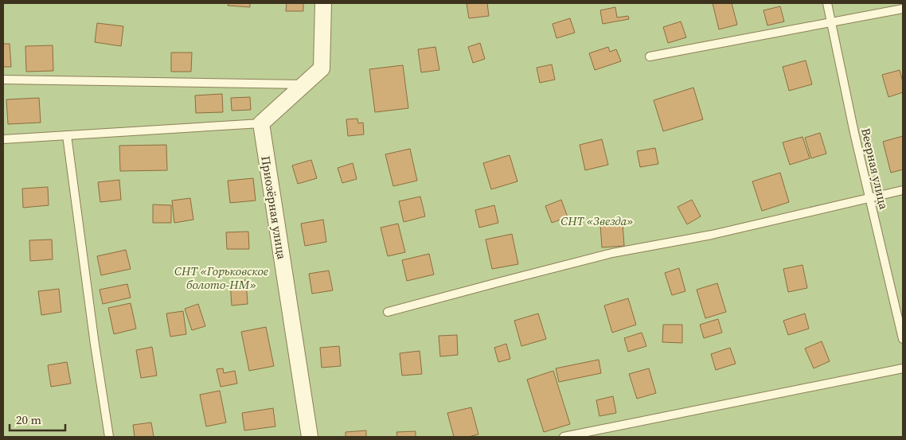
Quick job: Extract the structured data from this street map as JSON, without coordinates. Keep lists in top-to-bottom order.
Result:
{
  "streets": {
    "street": ["Приозёрная улица"],
    "lane": ["Веерная улица"]
  },
  "parks": ["СНТ «Звезда»", "СНТ «Горьковское болото-НМ»"],
  "scale_bar": "20 m"
}
